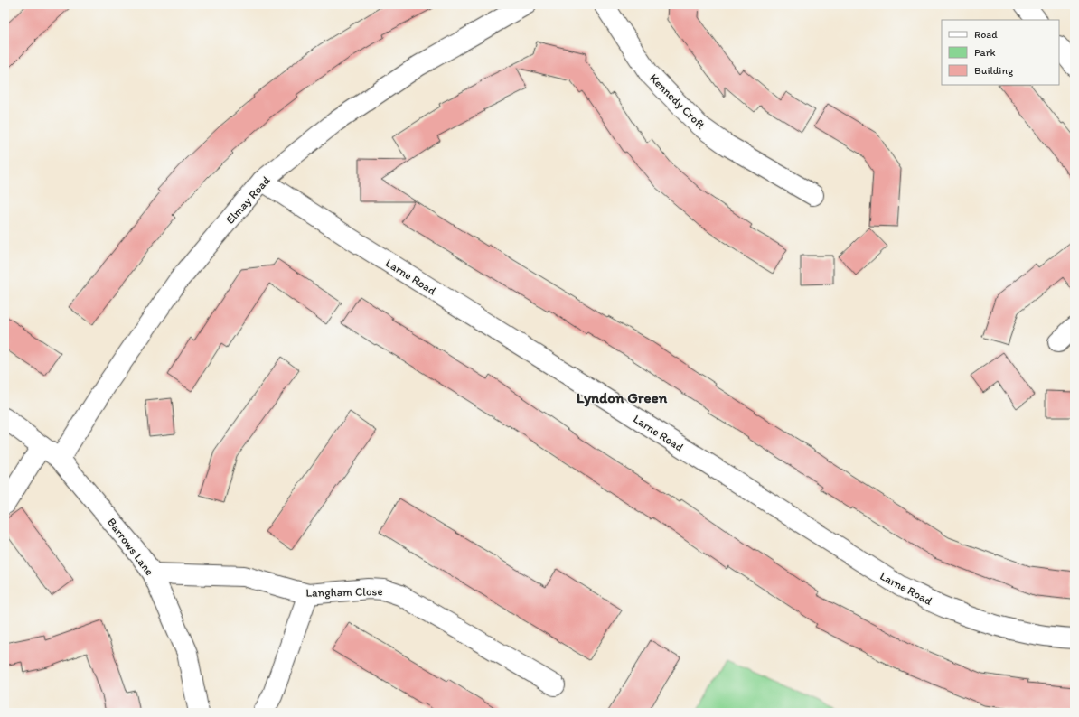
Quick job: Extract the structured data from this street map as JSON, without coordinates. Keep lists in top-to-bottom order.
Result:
{
  "streets": {
    "street": [
      "Kennedy Croft",
      "Elmay Road",
      "Larne Road",
      "Barrows Lane",
      "Langham Close"
    ]
  },
  "crossings": [
    ["Elmay Road", "Larne Road"],
    ["Elmay Road", "Barrows Lane"],
    ["Barrows Lane", "Langham Close"]
  ],
  "districts": ["Lyndon Green"],
  "legend": ["Road", "Park", "Building"]
}
